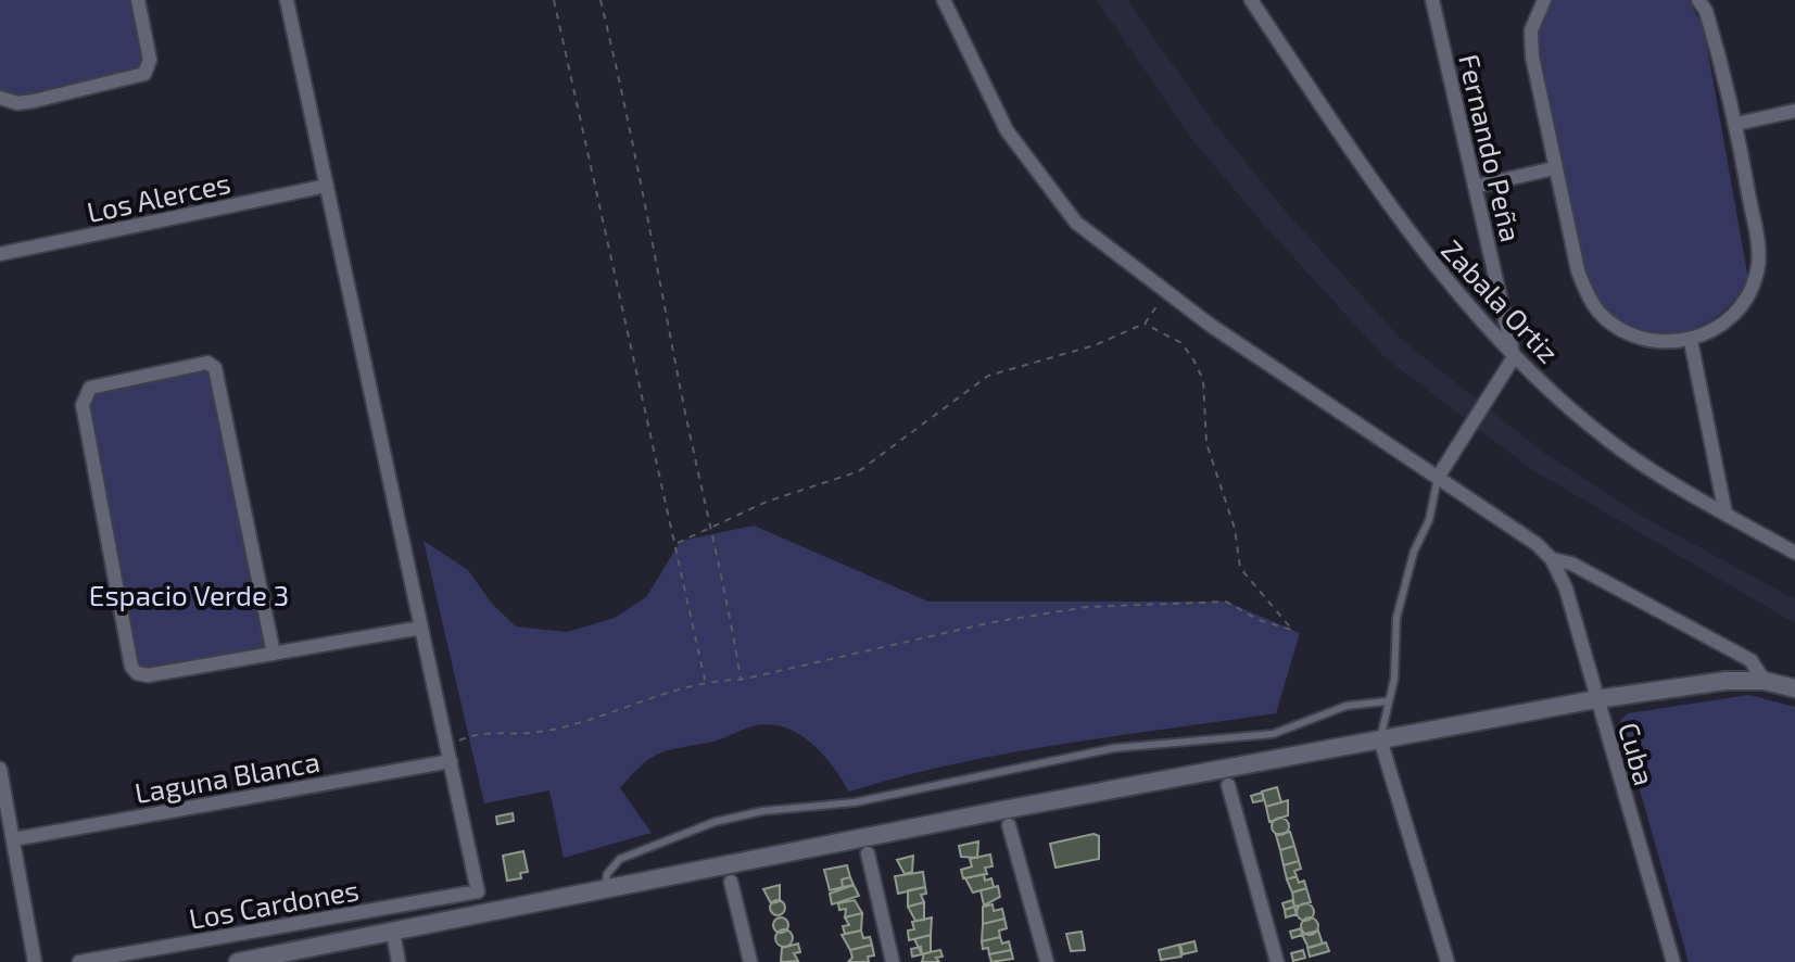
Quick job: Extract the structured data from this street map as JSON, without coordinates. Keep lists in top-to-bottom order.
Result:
{
  "streets": {
    "street": [
      "Fernando Peña",
      "Los Alerces",
      "Zabala Ortiz",
      "Cuba",
      "Laguna Blanca",
      "Los Cardones"
    ]
  },
  "crossings": [
    ["Fernando Peña", "Zabala Ortiz"],
    ["Laguna Blanca", "Los Cardones"]
  ],
  "parks": ["Espacio Verde 3"]
}
